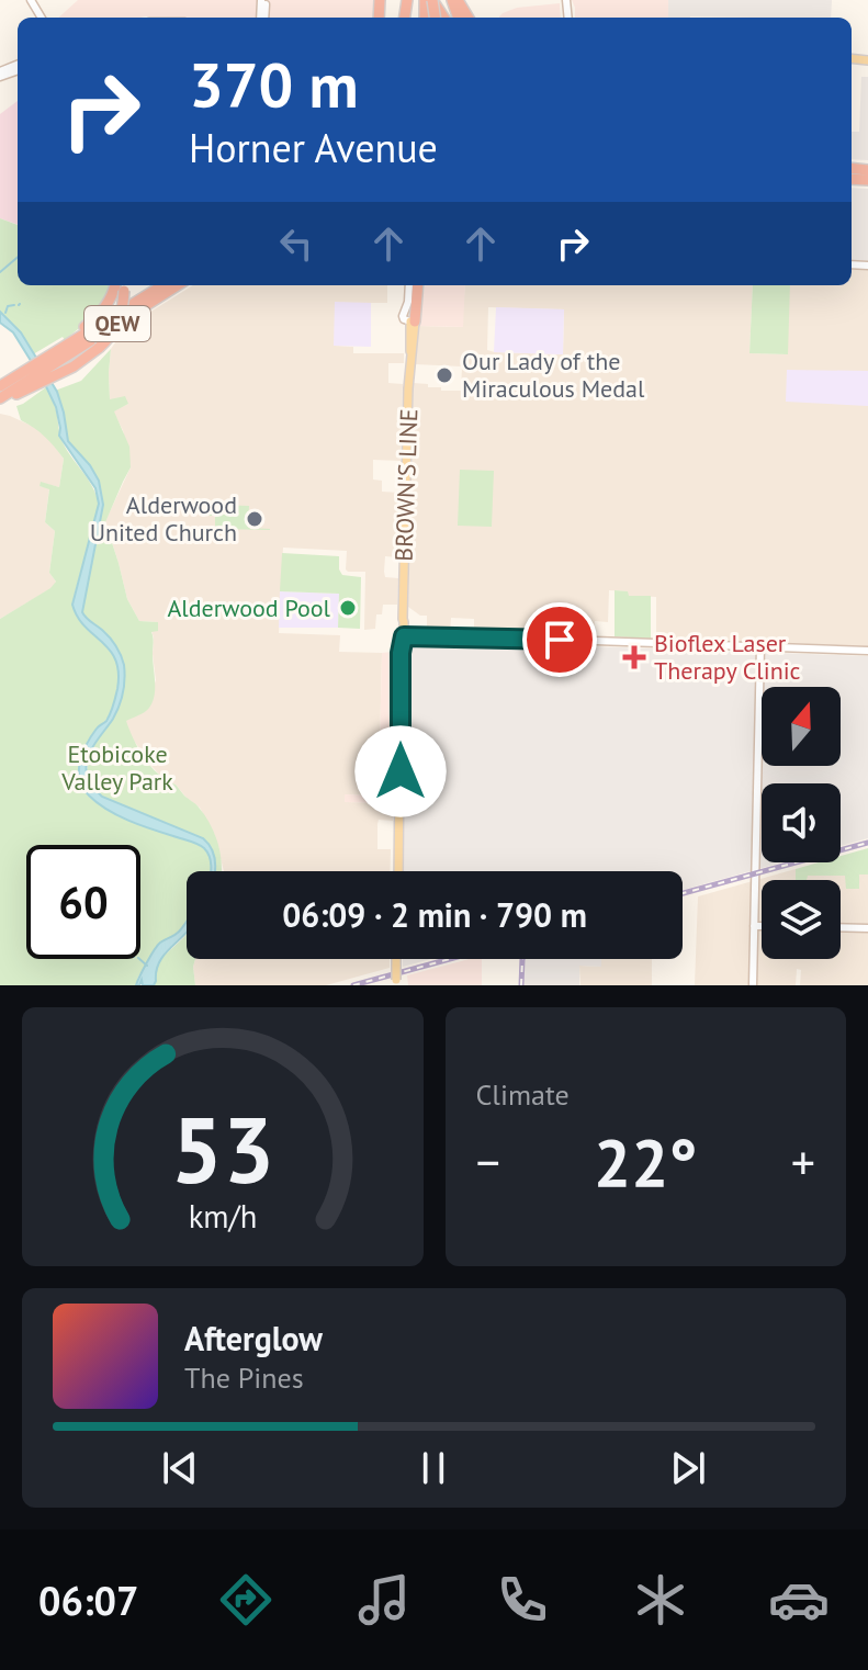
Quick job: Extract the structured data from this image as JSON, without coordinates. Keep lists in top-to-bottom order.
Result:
{
  "streets": {
    "highway": ["QEW"],
    "main road": ["BROWN'S LINE"]
  },
  "parks": ["Etobicoke Valley Park"],
  "places": {
    "other": ["Our Lady of the Miraculous Medal", "Alderwood United Church", "Alderwood Pool"],
    "health": ["Bioflex Laser Therapy Clinic"]
  },
  "north": "top",
  "page": {
    "turn": ["370 m", "Horner Avenue"],
    "limit": "60",
    "trip": "06:09 · 2 min · 790 m",
    "tile": "Climate",
    "heat": ["−", "22°", "+"],
    "song": ["Afterglow", "The Pines"],
    "tabs": "06:07",
    "gauge": ["53", "km/h"]
  }
}
